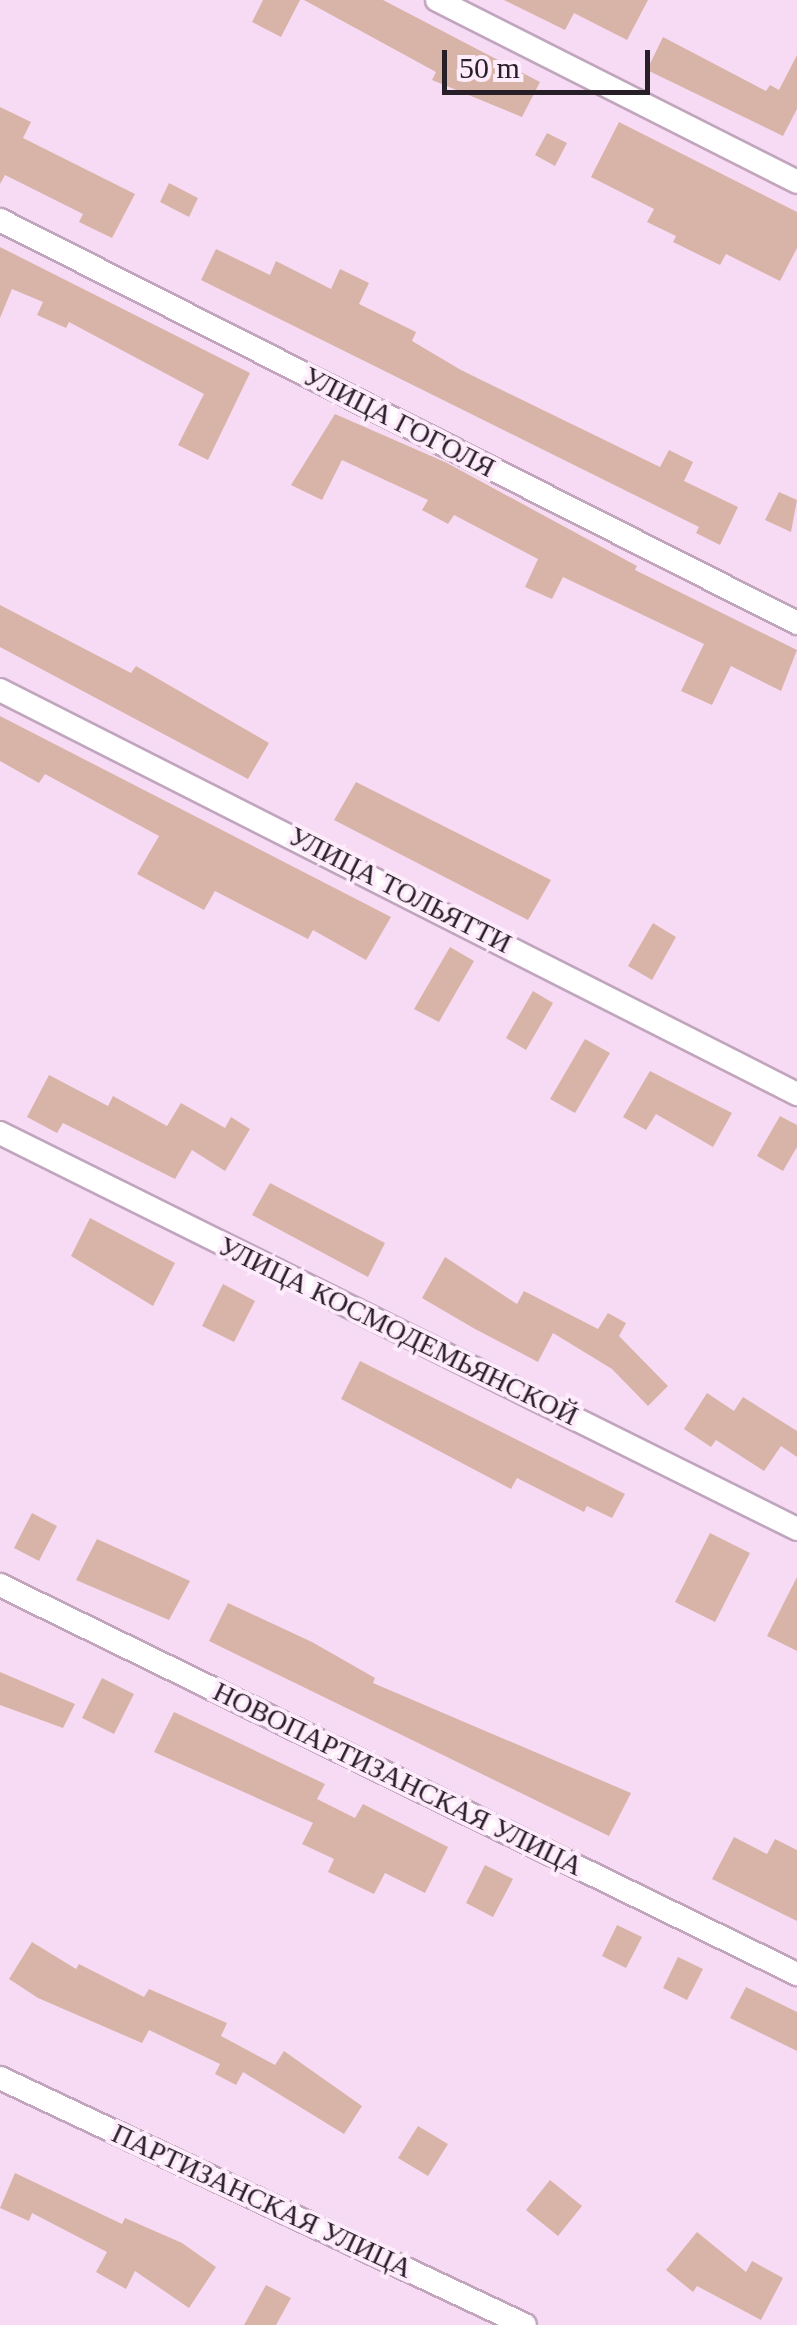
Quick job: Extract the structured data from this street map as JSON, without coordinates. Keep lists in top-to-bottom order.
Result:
{
  "streets": {
    "street": [
      "УЛИЦА ГОГОЛЯ",
      "УЛИЦА ТОЛЬЯТТИ",
      "УЛИЦА КОСМОДЕМЬЯНСКОЙ",
      "НОВОПАРТИЗАНСКАЯ УЛИЦА",
      "ПАРТИЗАНСКАЯ УЛИЦА"
    ]
  },
  "scale_bar": "50 m"
}
